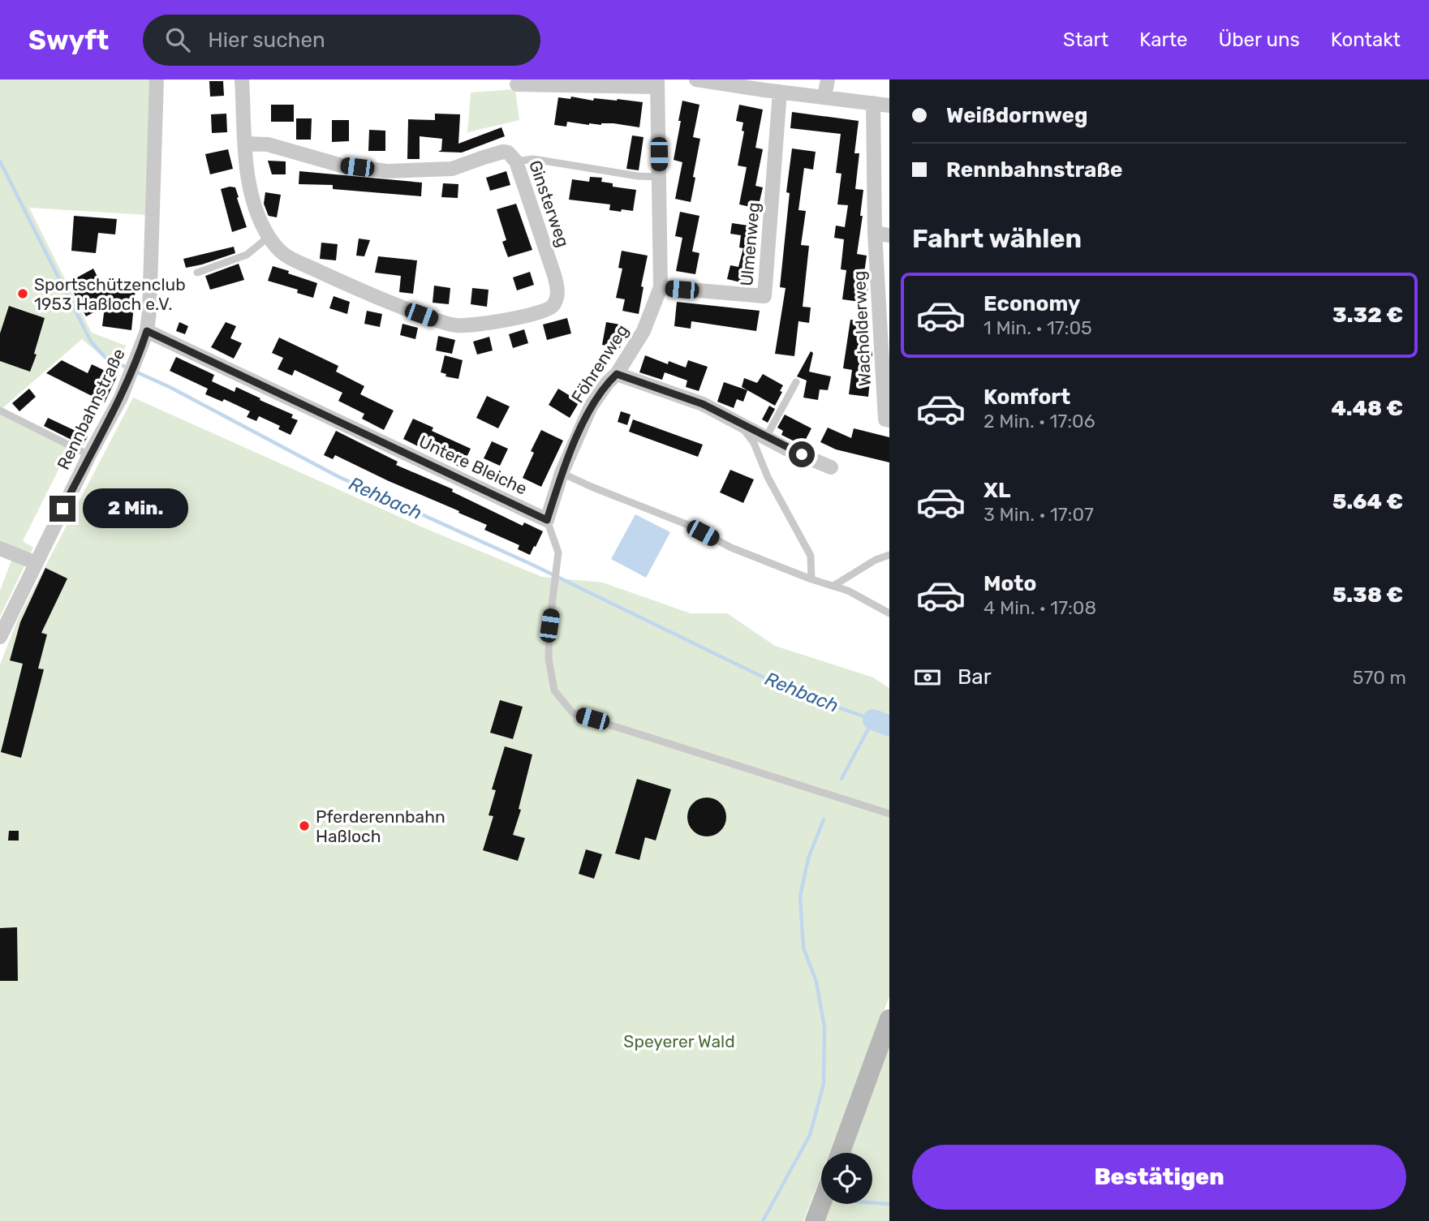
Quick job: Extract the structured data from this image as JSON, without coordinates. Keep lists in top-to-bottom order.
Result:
{
  "streets": {
    "street": [
      "Ginsterweg",
      "Ulmenweg",
      "Wacholderweg",
      "Föhrenweg",
      "Rennbahnstraße",
      "Untere Bleiche"
    ]
  },
  "crossings": [
    ["Ulmenweg", "Föhrenweg"],
    ["Föhrenweg", "Untere Bleiche"],
    ["Rennbahnstraße", "Untere Bleiche"]
  ],
  "water": ["Rehbach"],
  "parks": ["Speyerer Wald"],
  "places": ["Sportschützenclub 1953 Haßloch e.V.", "Pferderennbahn Haßloch"],
  "page": {
    "header": "Swyft",
    "search": "Hier suchen",
    "nav": [
      "Start",
      "Karte",
      "Über uns",
      "Kontakt"
    ],
    "banner": ["Weißdornweg", "Rennbahnstraße"],
    "heading": "Fahrt wählen",
    "list": [
      {
        "name": "Economy",
        "note": "1 Min. · 17:05",
        "value": "3.32 €"
      },
      {
        "name": "Komfort",
        "note": "2 Min. · 17:06",
        "value": "4.48 €"
      },
      {
        "name": "XL",
        "note": "3 Min. · 17:07",
        "value": "5.64 €"
      },
      {
        "name": "Moto",
        "note": "4 Min. · 17:08",
        "value": "5.38 €"
      }
    ],
    "bubble": "2 Min.",
    "pay": ["Bar", "570 m"],
    "buttons": "Bestätigen"
  }
}
